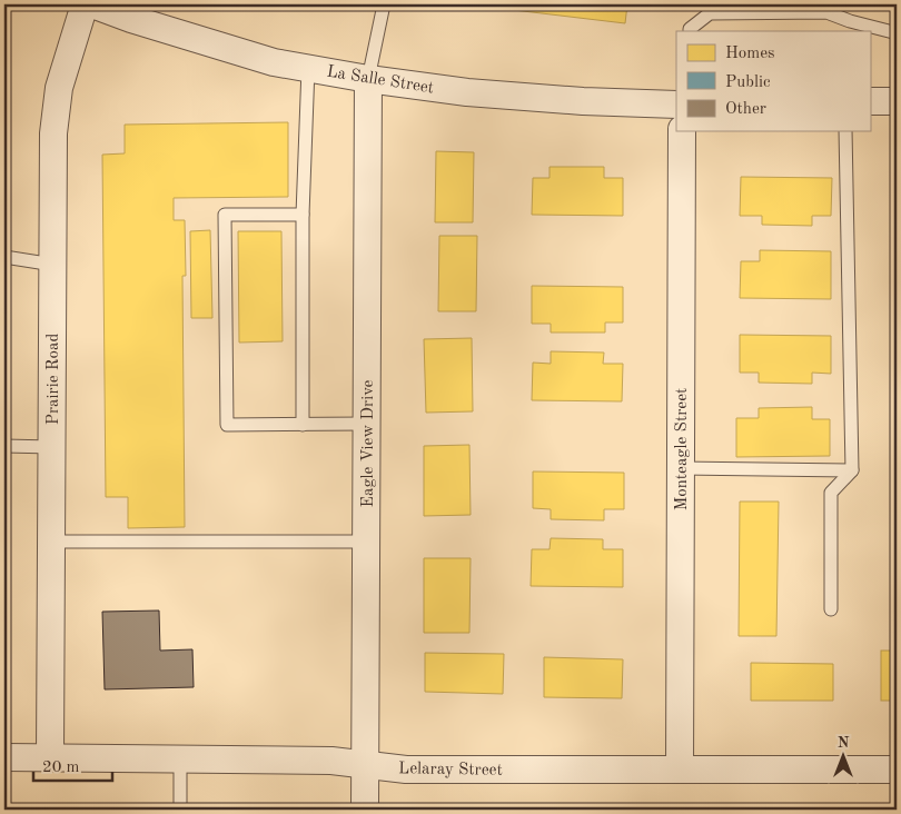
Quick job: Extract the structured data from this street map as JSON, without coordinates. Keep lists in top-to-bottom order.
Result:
{
  "streets": {
    "street": [
      "La Salle Street",
      "Prairie Road",
      "Eagle View Drive",
      "Monteagle Street",
      "Lelaray Street"
    ]
  },
  "crossings": [
    ["La Salle Street", "Eagle View Drive"],
    ["Prairie Road", "Lelaray Street"],
    ["Eagle View Drive", "Lelaray Street"],
    ["Monteagle Street", "Lelaray Street"]
  ],
  "legend": ["Homes", "Public", "Other"],
  "scale_bar": "20 m",
  "north": "top"
}
